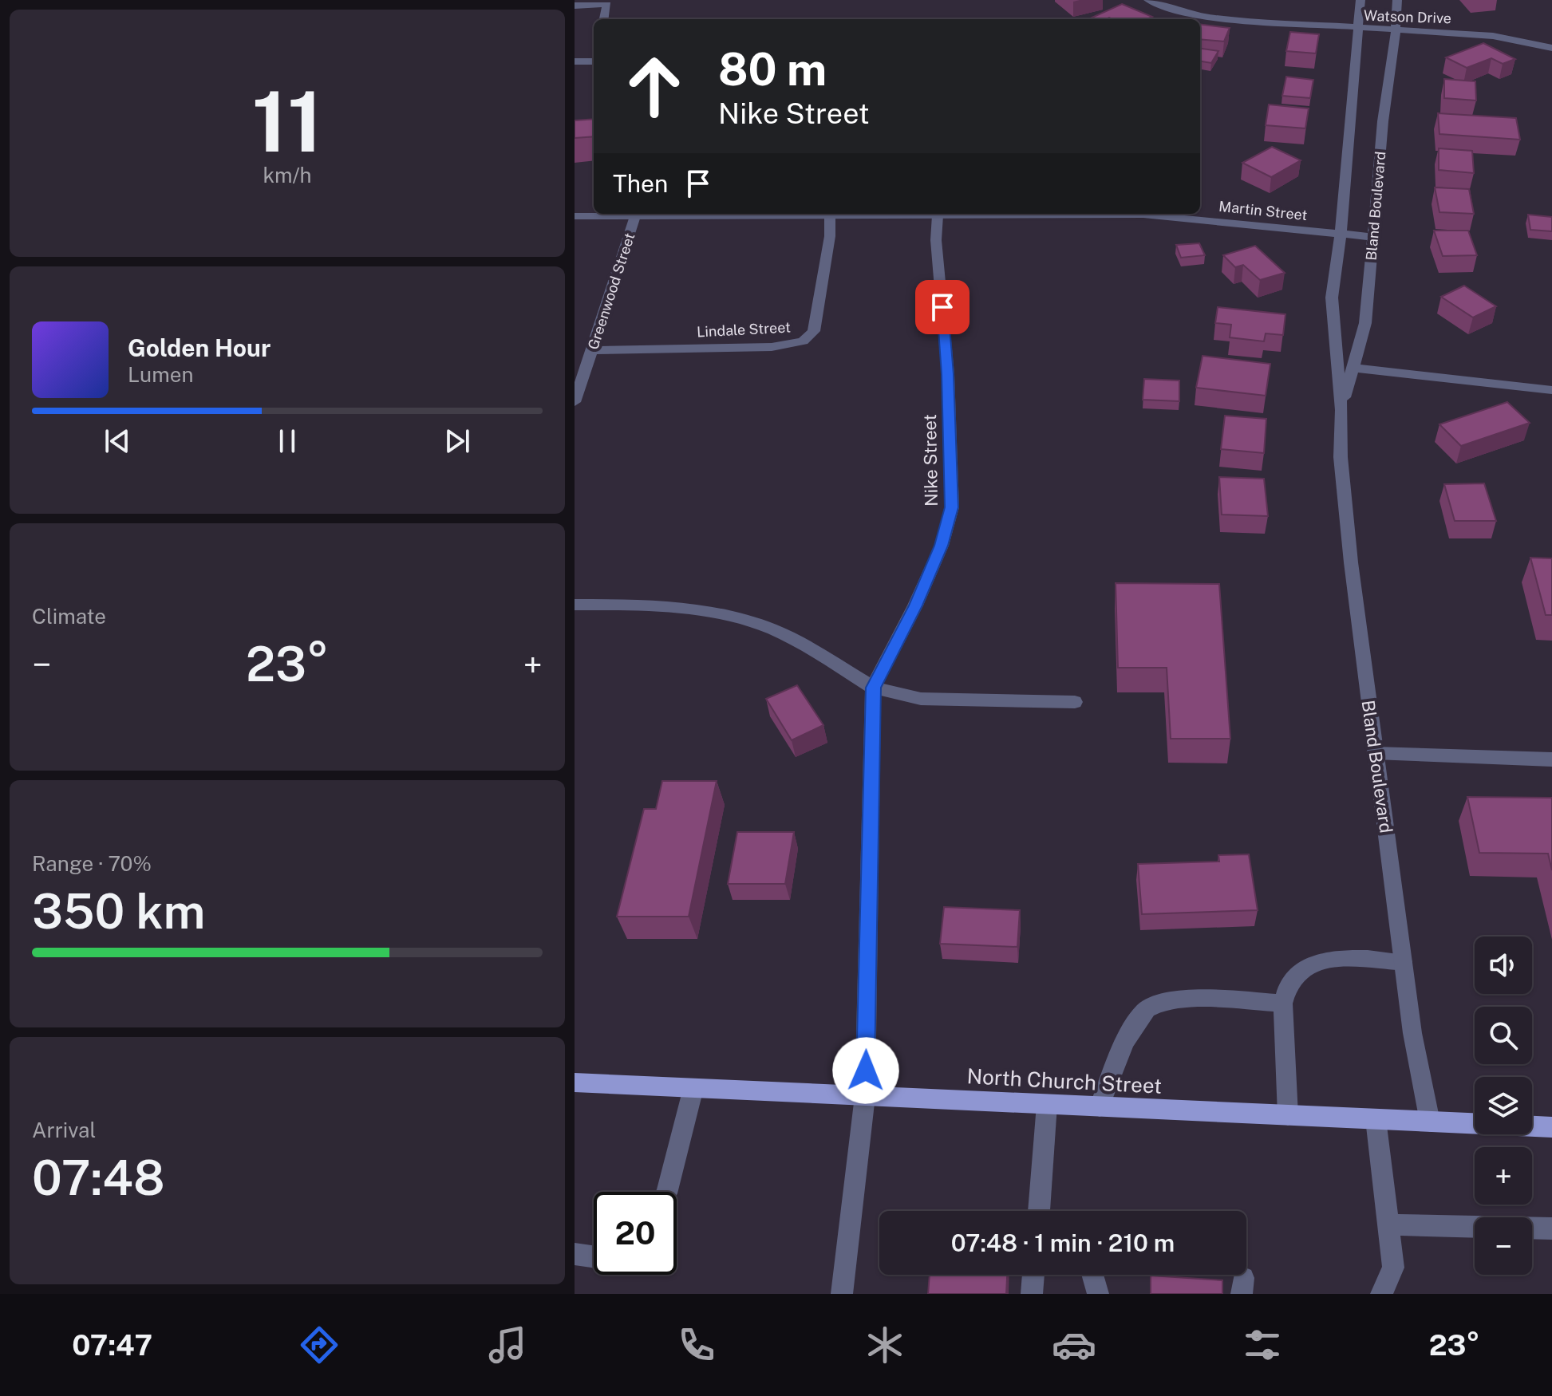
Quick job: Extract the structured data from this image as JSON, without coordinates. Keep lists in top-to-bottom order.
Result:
{
  "streets": {
    "main road": ["North Church Street"],
    "street": [
      "Watson Drive",
      "Bland Boulevard",
      "Martin Street",
      "Greenwood Street",
      "Lindale Street",
      "Nike Street"
    ]
  },
  "crossings": [
    ["Watson Drive", "Bland Boulevard"],
    ["Bland Boulevard", "Martin Street"],
    ["Bland Boulevard", "North Church Street"],
    ["Martin Street", "Greenwood Street"],
    ["Martin Street", "Lindale Street"],
    ["Martin Street", "Nike Street"],
    ["Greenwood Street", "Lindale Street"]
  ],
  "page": {
    "tile": [
      ["11", "km/h"],
      "Climate",
      ["Range · 70%", "350 km"],
      ["Arrival", "07:48"]
    ],
    "turn": ["80 m", "Nike Street"],
    "then": "Then",
    "song": ["Golden Hour", "Lumen"],
    "heat": ["−", "23°", "+"],
    "map_buttons": ["+", "−"],
    "limit": "20",
    "trip": "07:48 · 1 min · 210 m",
    "tabs": ["07:47", "23°"]
  }
}
